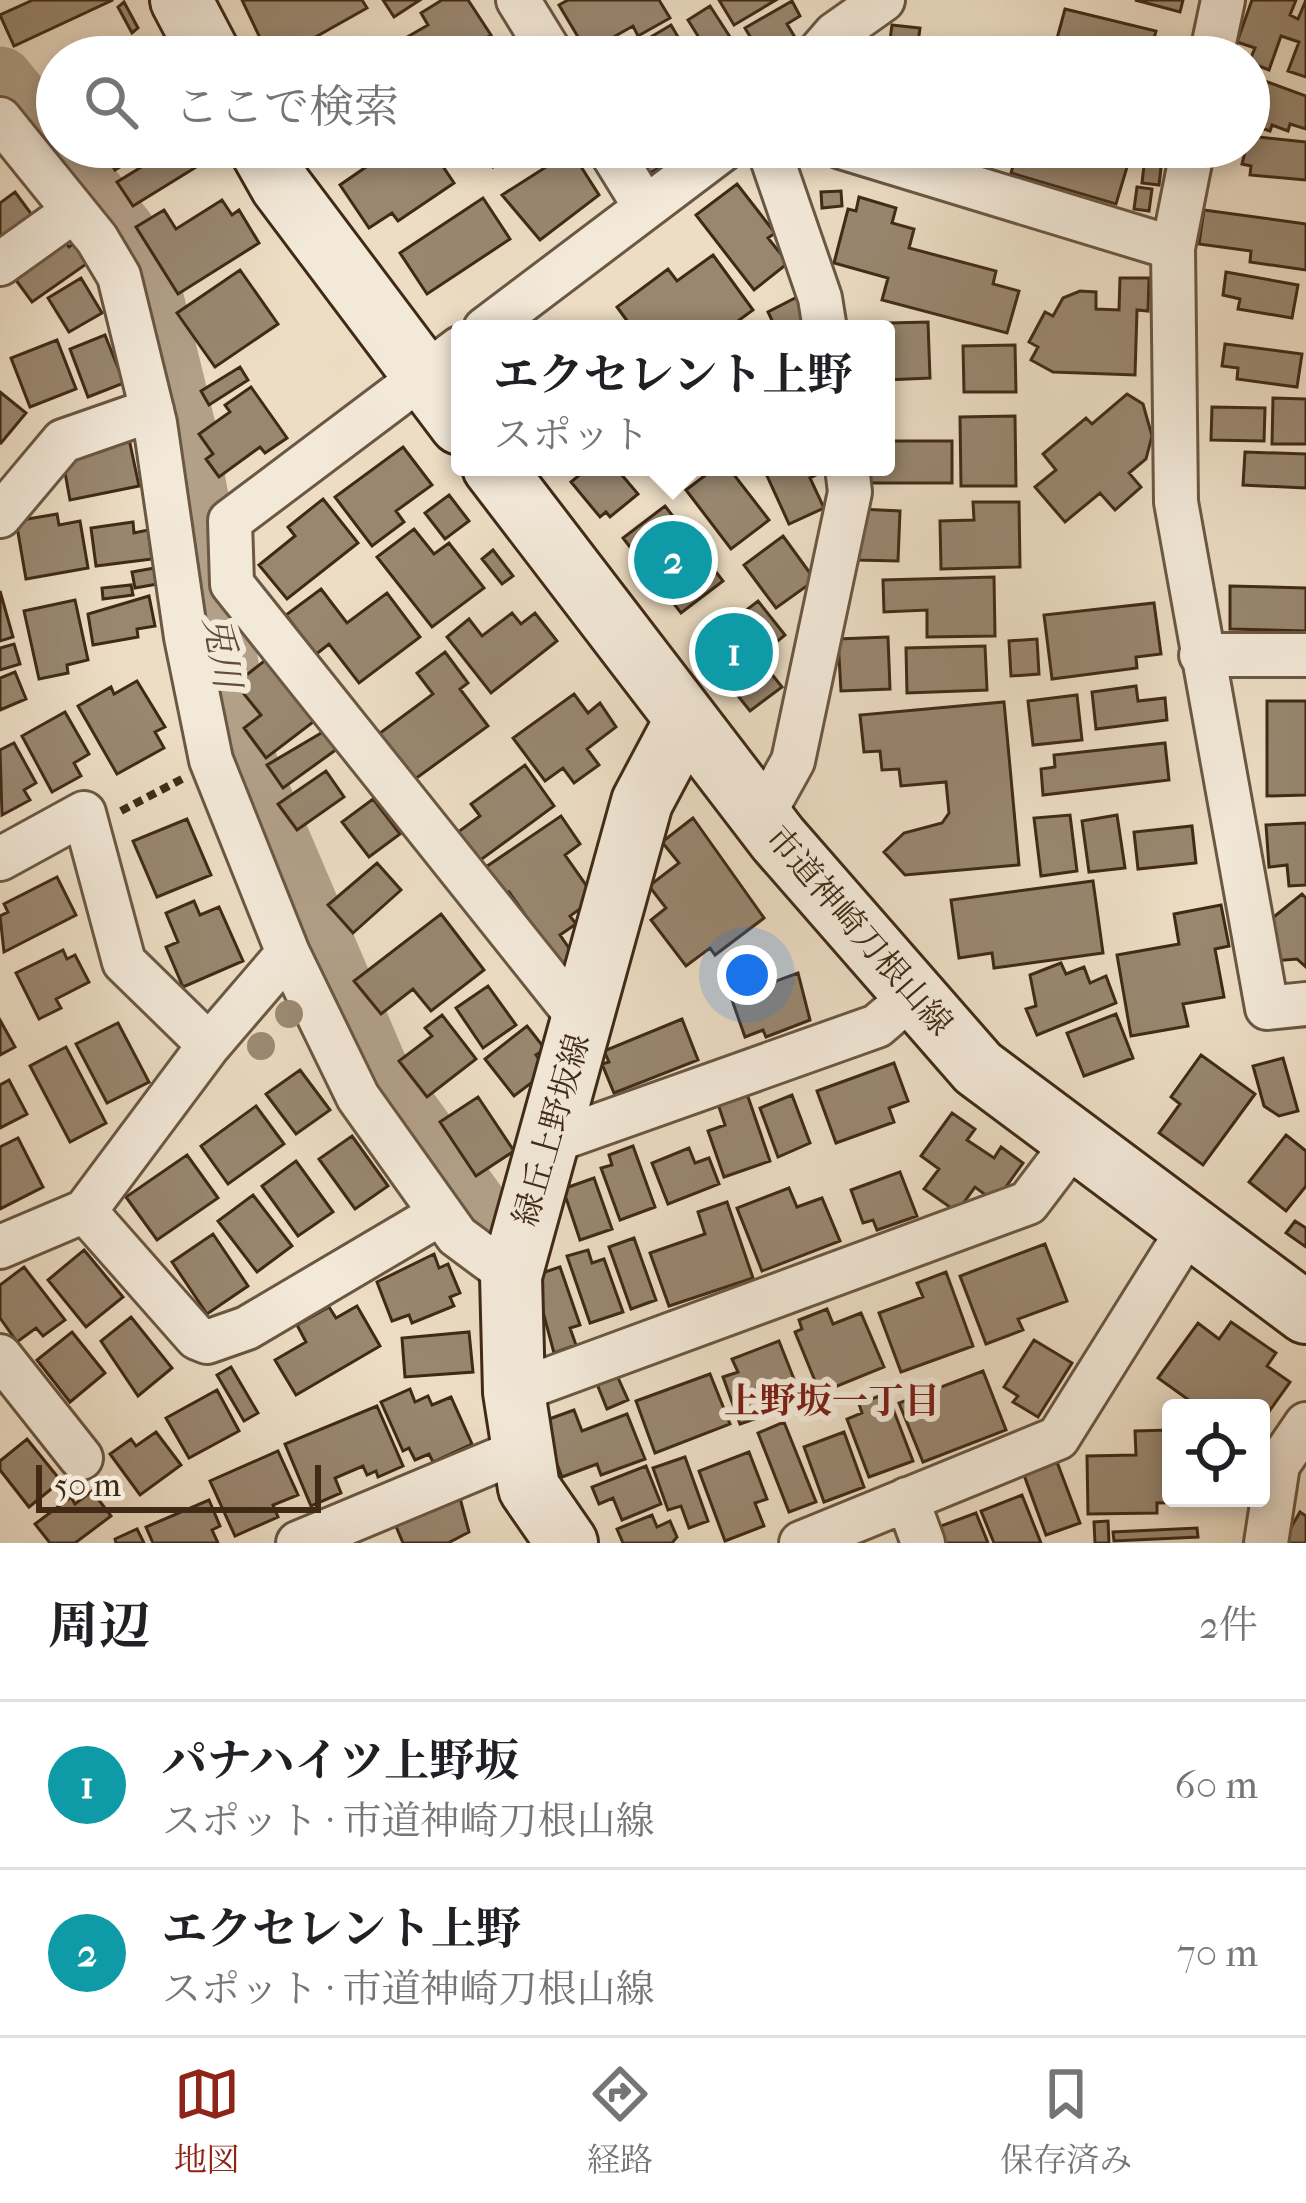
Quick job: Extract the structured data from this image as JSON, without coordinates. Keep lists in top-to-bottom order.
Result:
{
  "streets": {
    "street": ["市道神崎刀根山線", "緑丘上野坂線"]
  },
  "crossings": [
    ["市道神崎刀根山線", "緑丘上野坂線"]
  ],
  "districts": ["上野坂一丁目"],
  "water": ["兎川"],
  "scale_bar": "50 m",
  "page": {
    "search": "ここで検索",
    "popup": ["エクセレント上野", "スポット"],
    "pins": ["2", "1"],
    "scale": "50 m",
    "heading": ["周辺", "2件"],
    "list": [
      {
        "mark": "1",
        "name": "パナハイツ上野坂",
        "note": "スポット · 市道神崎刀根山線",
        "value": "60 m"
      },
      {
        "mark": "2",
        "name": "エクセレント上野",
        "note": "スポット · 市道神崎刀根山線",
        "value": "70 m"
      }
    ],
    "nav": ["地図", "経路", "保存済み"]
  }
}
